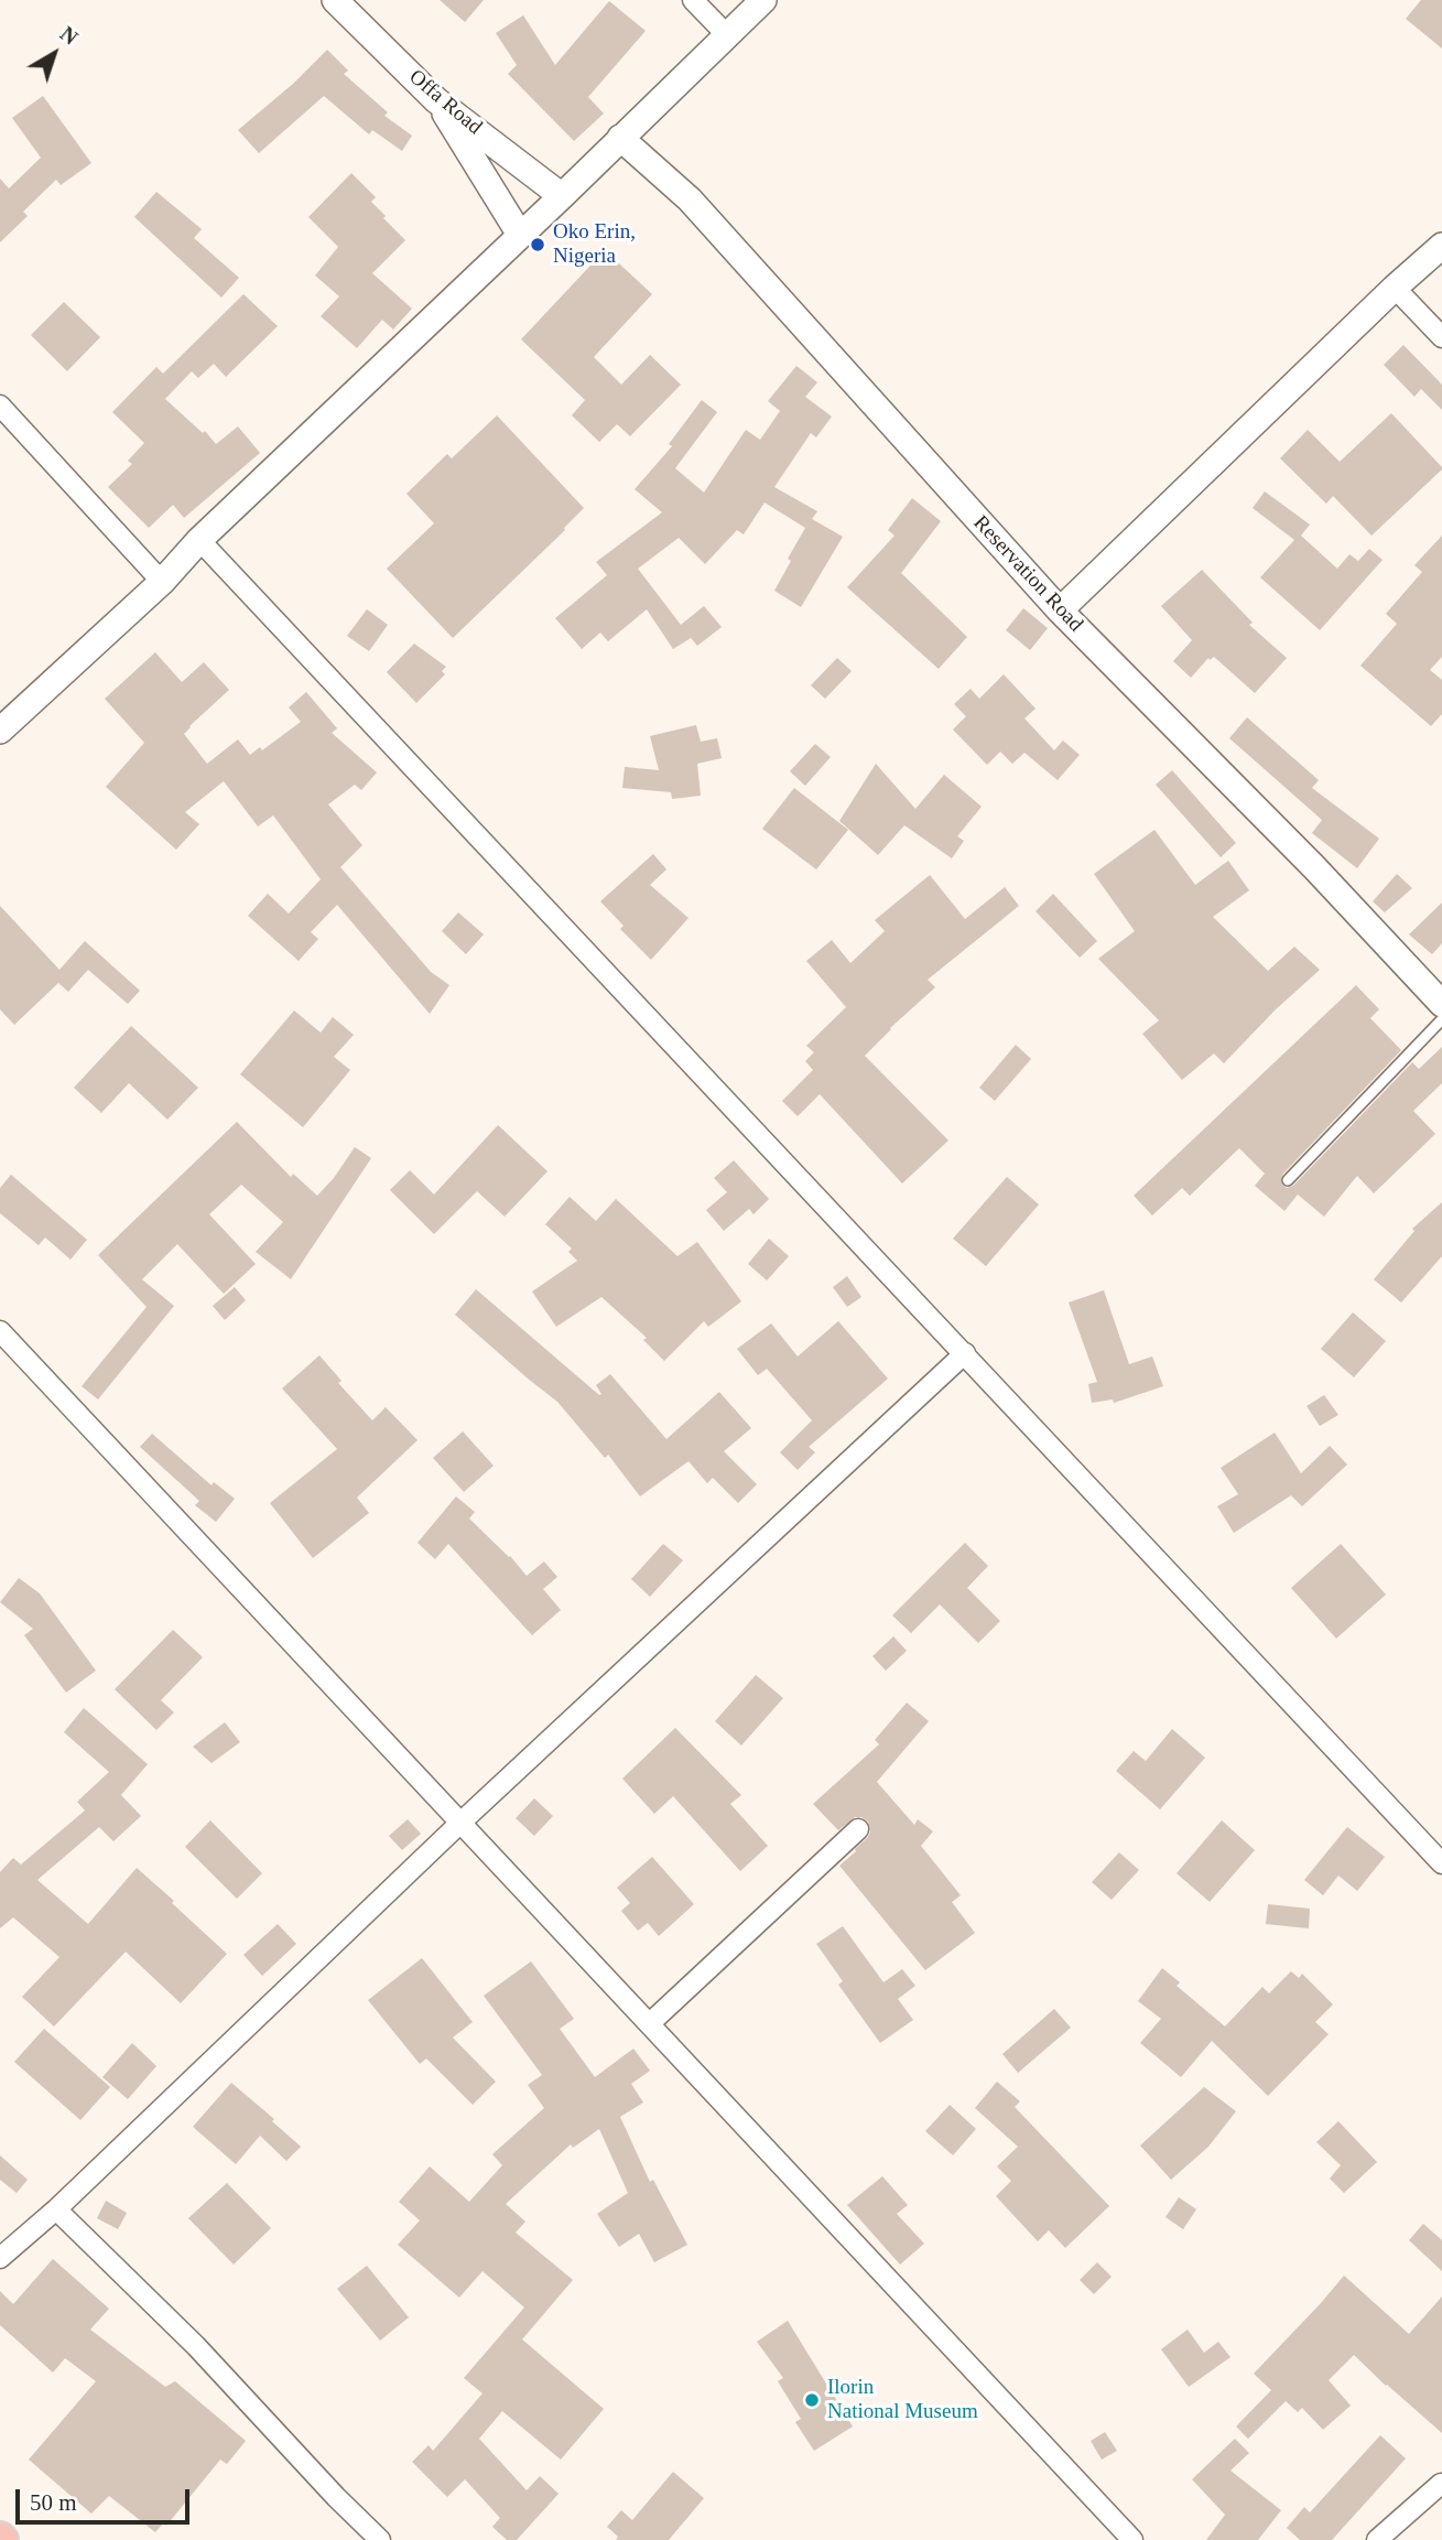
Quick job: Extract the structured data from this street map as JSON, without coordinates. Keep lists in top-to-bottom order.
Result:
{
  "streets": {
    "street": ["Offa Road", "Reservation Road"]
  },
  "places": ["Oko Erin, Nigeria", "Ilorin National Museum"],
  "scale_bar": "50 m",
  "north": "top right"
}
